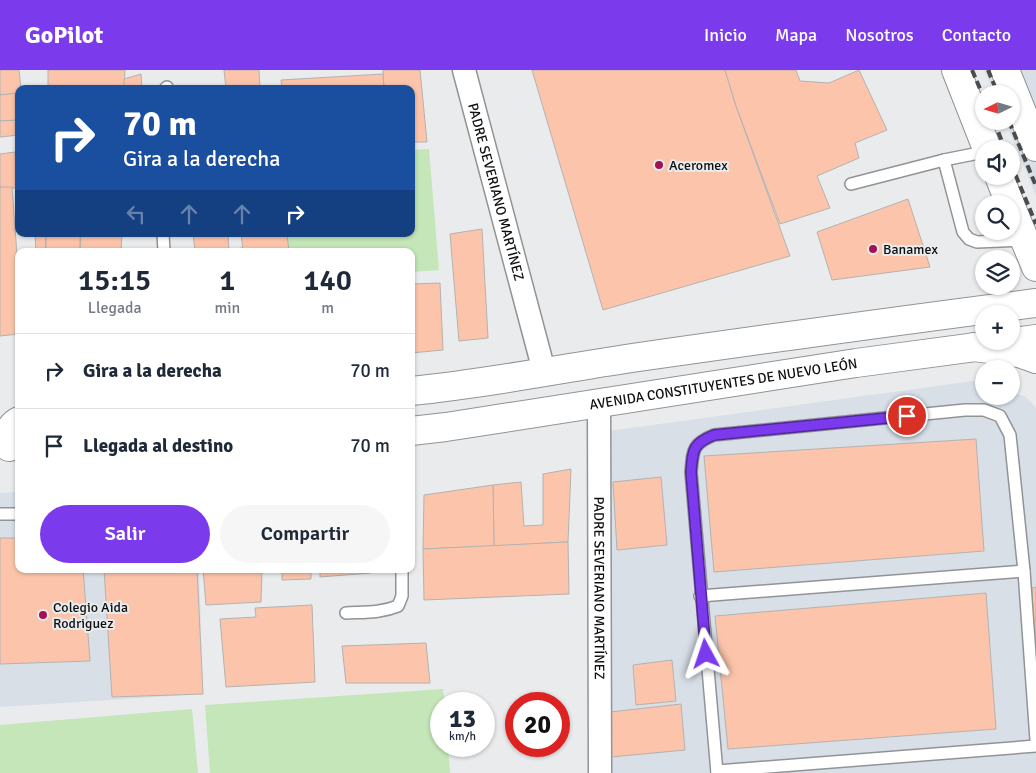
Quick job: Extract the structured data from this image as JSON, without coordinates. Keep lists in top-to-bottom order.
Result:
{
  "streets": {
    "main road": ["AVENIDA CONSTITUYENTES DE NUEVO LEÓN"],
    "street": ["PADRE SEVERIANO MARTÍNEZ"]
  },
  "crossings": [
    ["PADRE SEVERIANO MARTÍNEZ", "AVENIDA CONSTITUYENTES DE NUEVO LEÓN"]
  ],
  "places": ["Aceromex", "Banamex", "Colegio Aida Rodriguez"],
  "north": "left",
  "page": {
    "header": "GoPilot",
    "nav": [
      "Inicio",
      "Mapa",
      "Nosotros",
      "Contacto"
    ],
    "map_buttons": ["+", "−"],
    "turn": ["70 m", "Gira a la derecha"],
    "eta": [
      "15:15",
      "Llegada",
      "1",
      "min",
      "140",
      "m"
    ],
    "list": [
      {
        "name": "Gira a la derecha",
        "value": "70 m"
      },
      {
        "name": "Llegada al destino",
        "value": "70 m"
      }
    ],
    "buttons": ["Salir", "Compartir"],
    "speed": "13 km/h",
    "limit": "20"
  }
}
